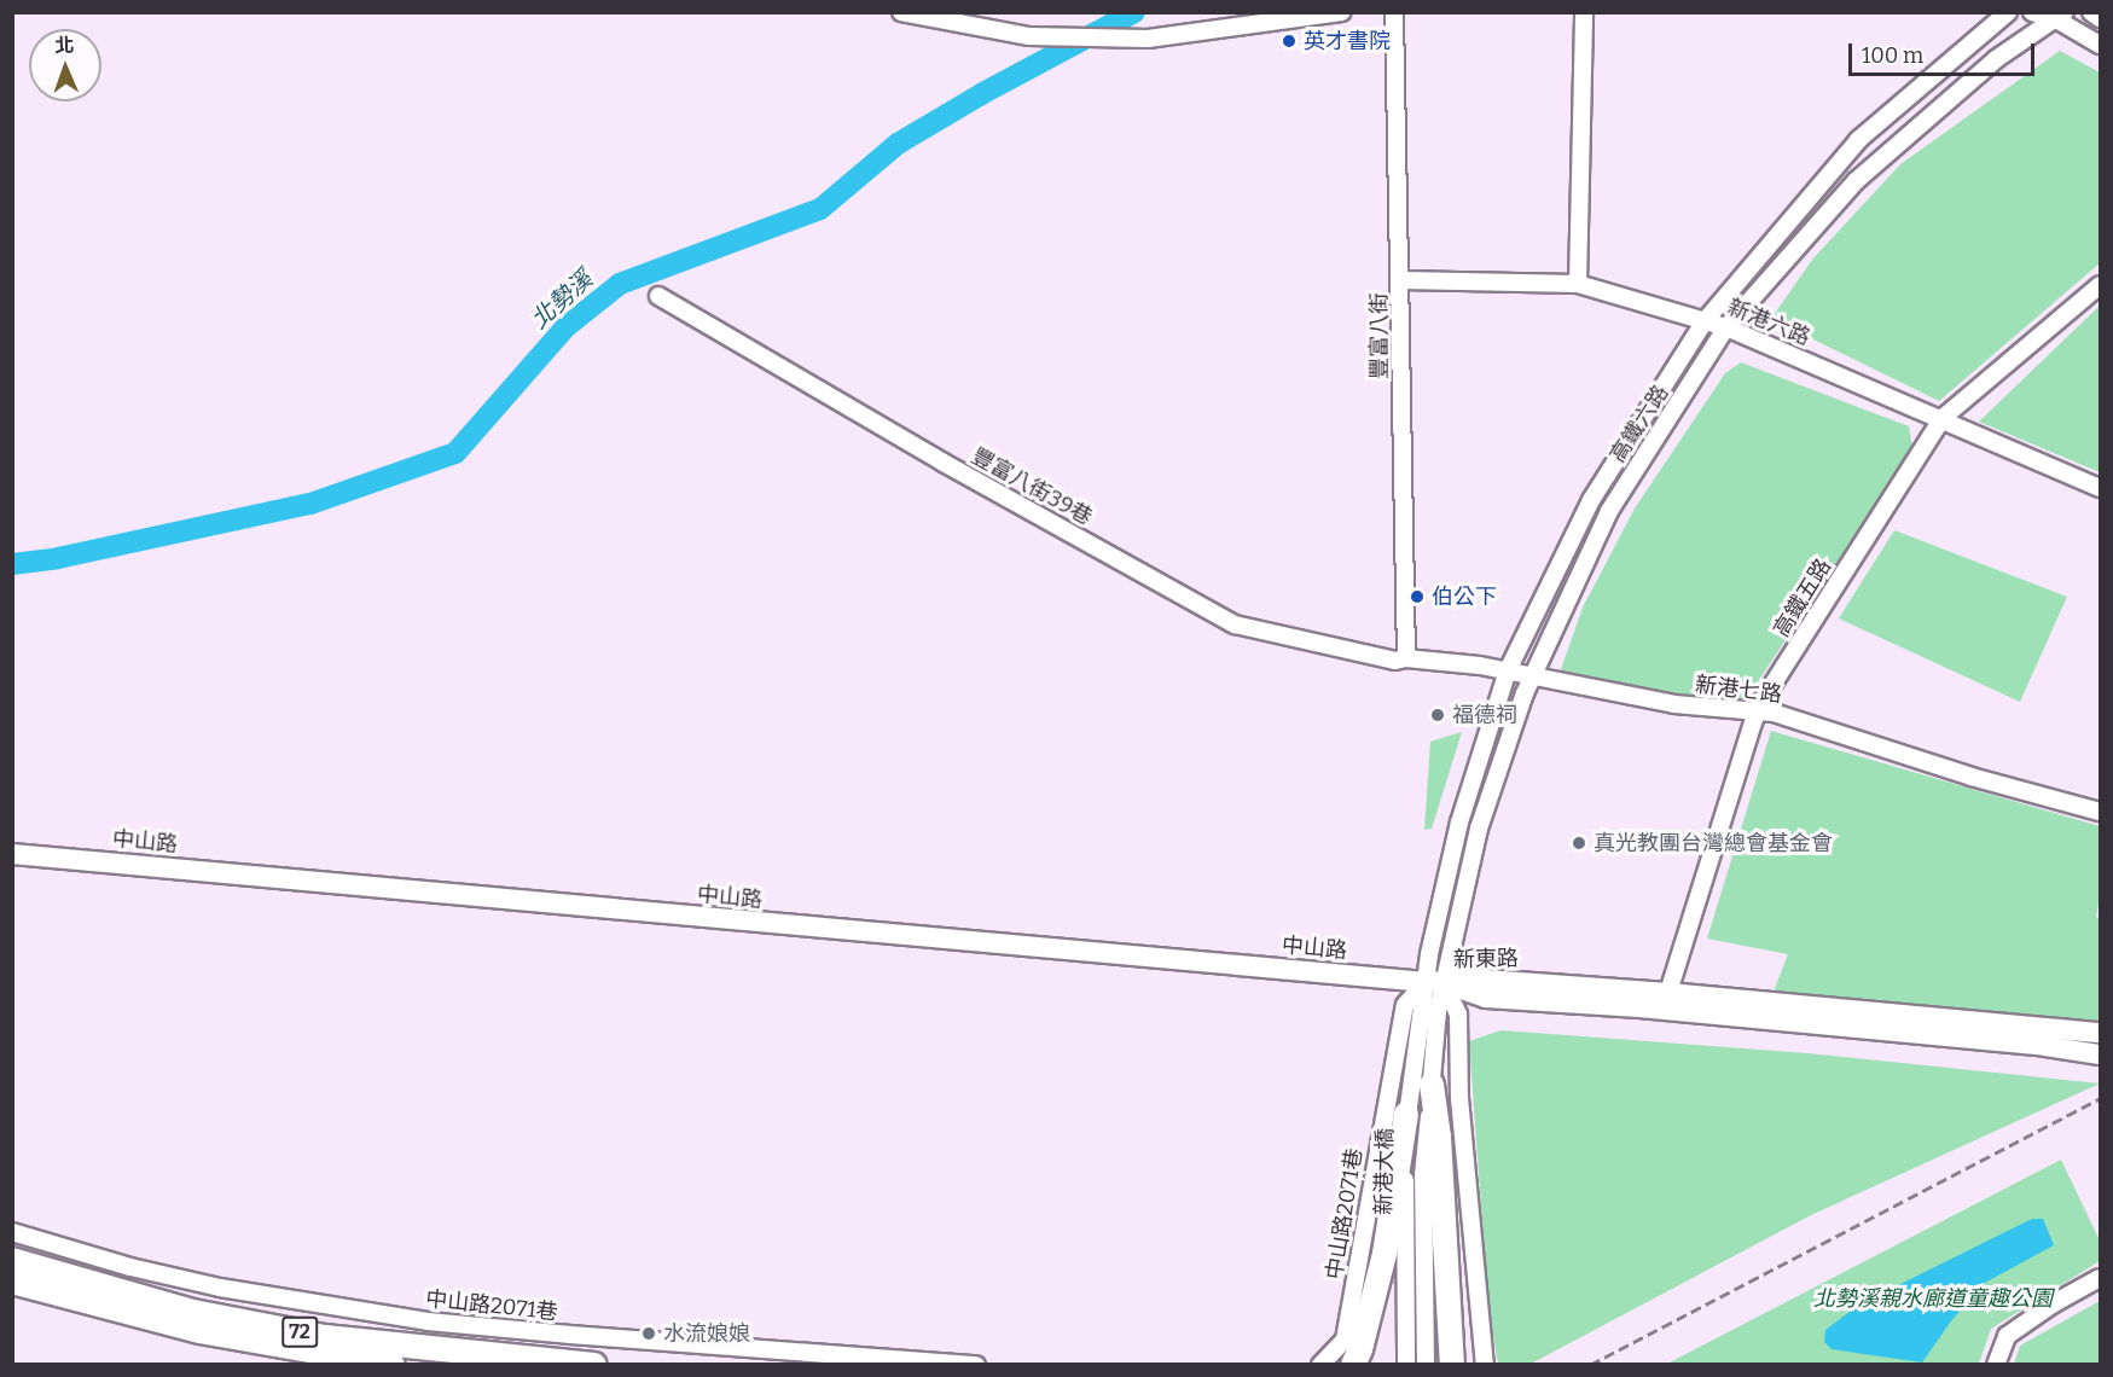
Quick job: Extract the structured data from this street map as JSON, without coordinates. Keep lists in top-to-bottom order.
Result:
{
  "streets": {
    "highway": ["72"],
    "main road": ["中山路", "新東路"],
    "street": [
      "新港六路",
      "豐富八街",
      "高鐵六路",
      "豐富八街39巷",
      "高鐵五路",
      "新港七路",
      "新港大橋",
      "中山路2071巷"
    ]
  },
  "crossings": [
    ["新港六路", "豐富八街"],
    ["新港六路", "高鐵六路"],
    ["新港六路", "高鐵五路"],
    ["豐富八街", "豐富八街39巷"],
    ["豐富八街", "新港七路"],
    ["高鐵六路", "新港七路"],
    ["高鐵六路", "中山路"],
    ["高鐵六路", "新東路"],
    ["高鐵六路", "新港大橋"],
    ["高鐵六路", "中山路2071巷"],
    ["豐富八街39巷", "新港七路"],
    ["高鐵五路", "新港七路"],
    ["高鐵五路", "新東路"],
    ["中山路", "新東路"],
    ["中山路", "新港大橋"],
    ["中山路", "中山路2071巷"],
    ["新東路", "新港大橋"],
    ["新東路", "中山路2071巷"],
    ["新港大橋", "中山路2071巷"]
  ],
  "water": ["北勢溪"],
  "parks": ["北勢溪親水廊道童趣公園"],
  "places": [
    "英才書院",
    "伯公下",
    "福德祠",
    "真光教團台灣總會基金會",
    "水流娘娘"
  ],
  "scale_bar": "100 m",
  "north": "top"
}
